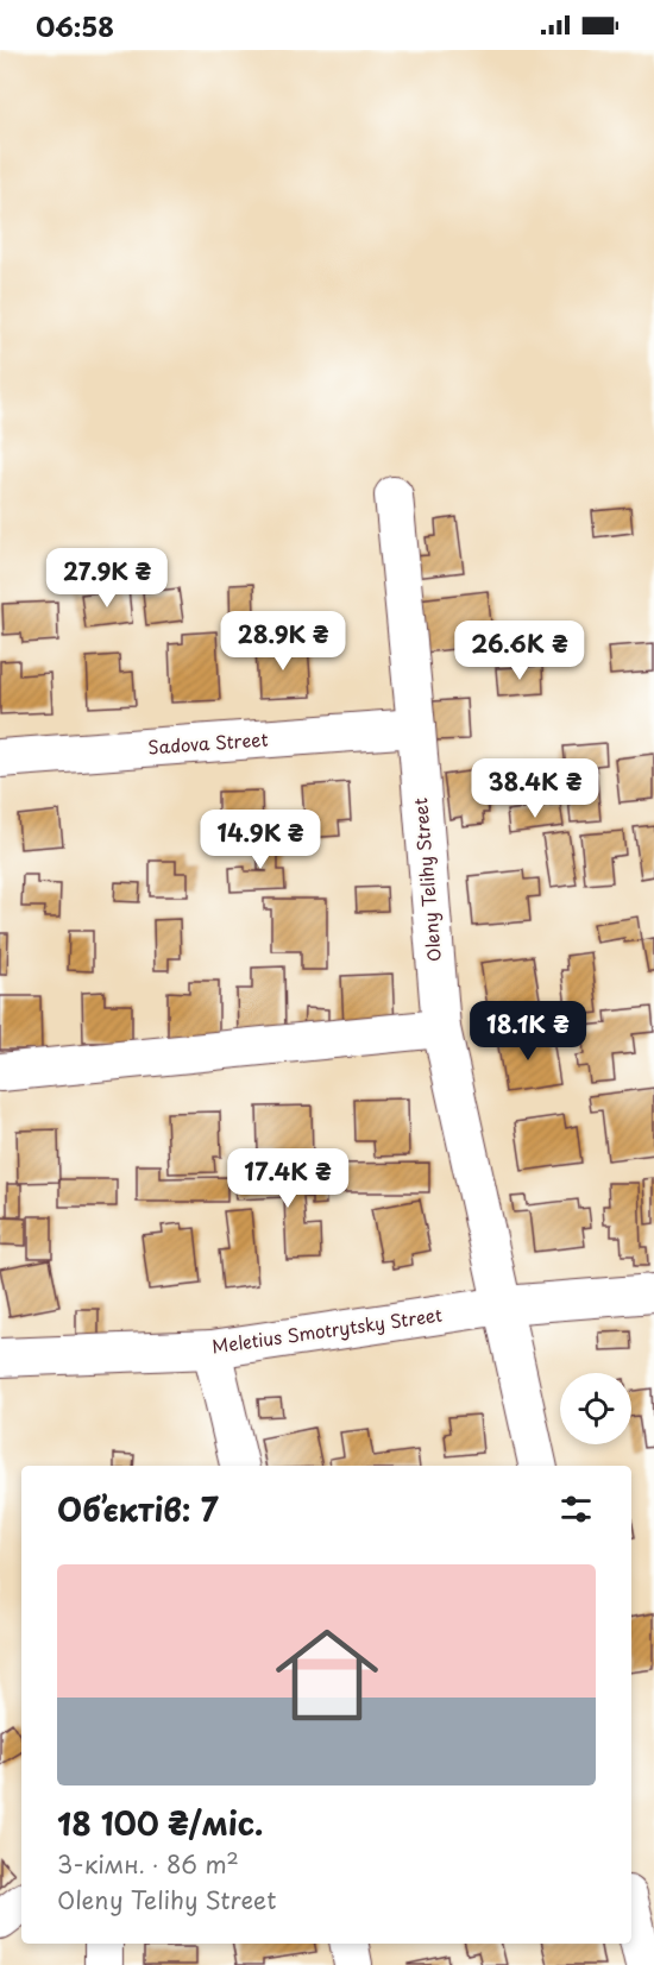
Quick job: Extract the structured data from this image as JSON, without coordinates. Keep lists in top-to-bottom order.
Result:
{
  "streets": {
    "street": ["Sadova Street", "Oleny Telihy Street", "Meletius Smotrytsky Street"]
  },
  "crossings": [
    ["Sadova Street", "Oleny Telihy Street"],
    ["Oleny Telihy Street", "Meletius Smotrytsky Street"]
  ],
  "page": {
    "status": "06:58",
    "price": [
      "27.9K ₴",
      "28.9K ₴",
      "26.6K ₴",
      "38.4K ₴",
      "14.9K ₴",
      "18.1K ₴",
      "17.4K ₴"
    ],
    "heading": "Об’єктів: 7",
    "list": [
      {
        "name": "18 100 ₴/міс.",
        "note": "3-кімн. · 86 m² · Oleny Telihy Street"
      }
    ]
  }
}
